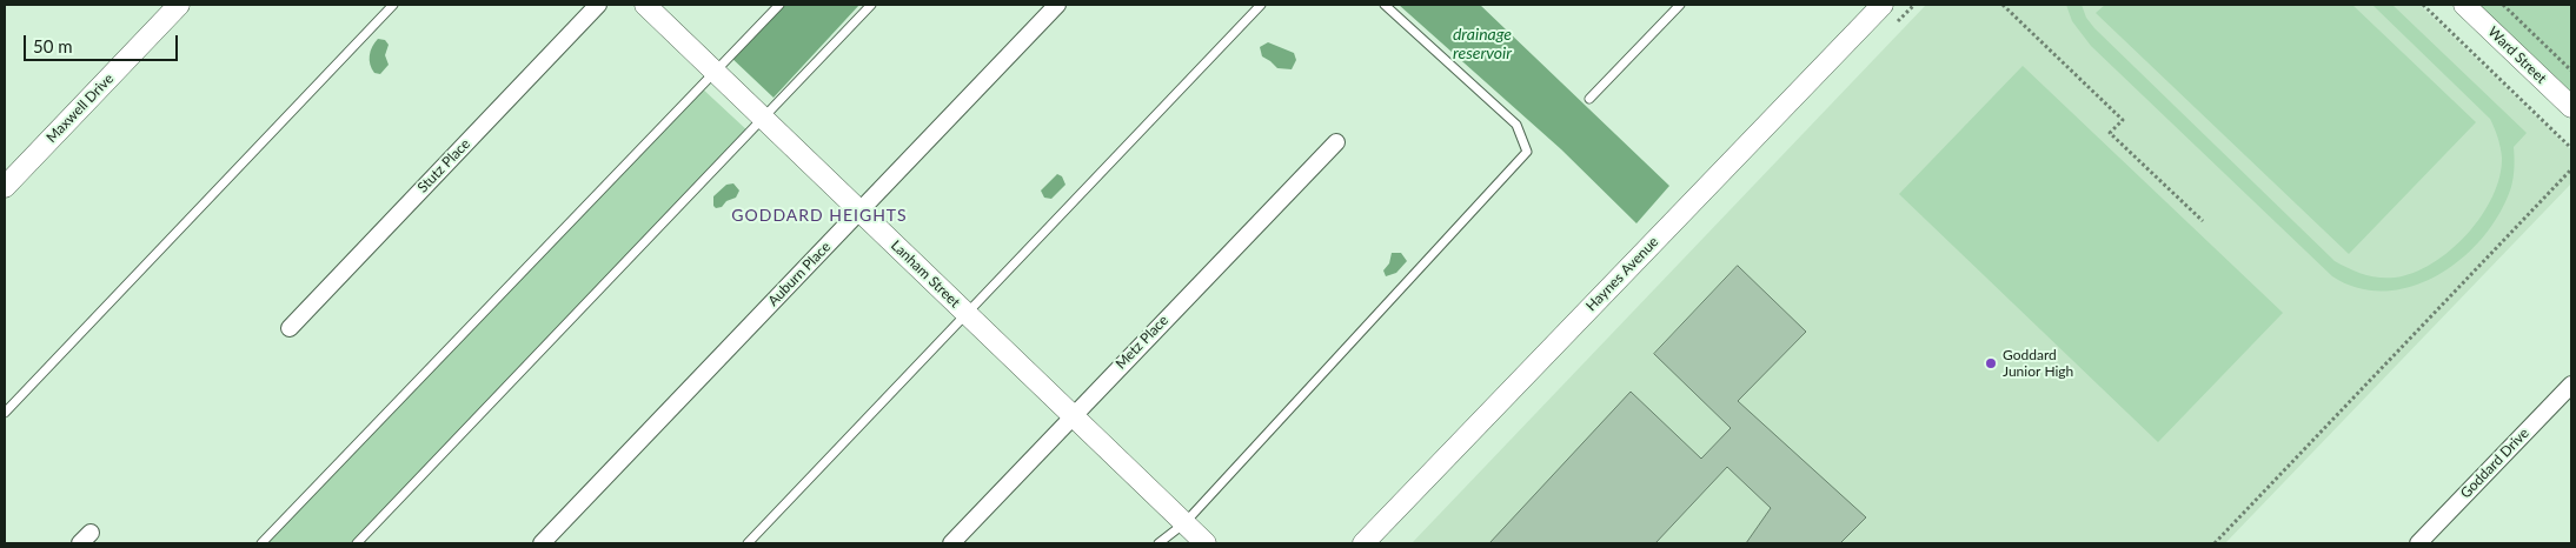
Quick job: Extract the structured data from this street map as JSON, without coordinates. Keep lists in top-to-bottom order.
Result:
{
  "streets": {
    "street": [
      "Ward Street",
      "Maxwell Drive",
      "Stutz Place",
      "Auburn Place",
      "Lanham Street",
      "Haynes Avenue",
      "Metz Place",
      "Goddard Drive"
    ]
  },
  "crossings": [
    ["Auburn Place", "Lanham Street"],
    ["Lanham Street", "Metz Place"]
  ],
  "districts": ["GODDARD HEIGHTS"],
  "water": ["drainage reservoir"],
  "places": ["Goddard Junior High"],
  "scale_bar": "50 m"
}
